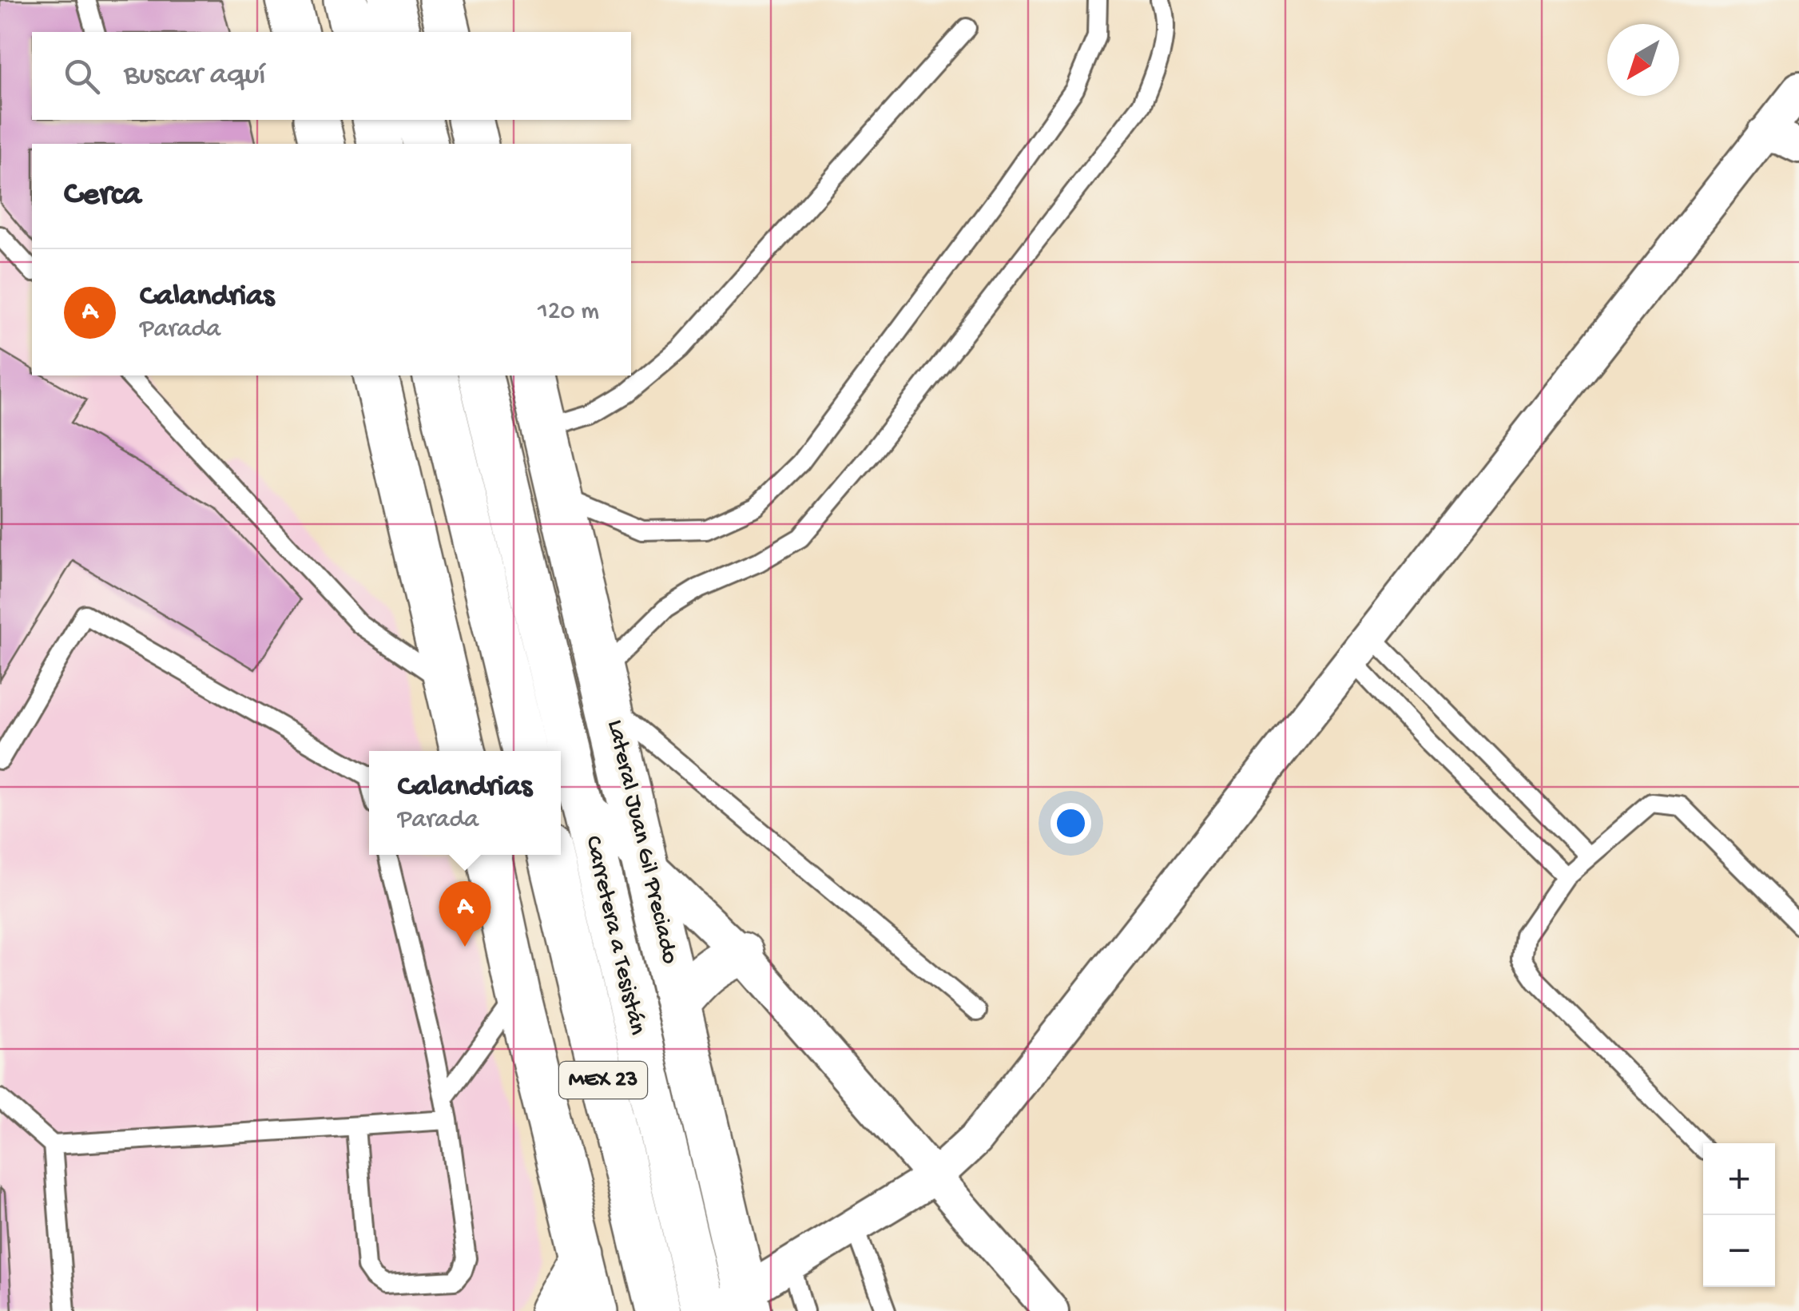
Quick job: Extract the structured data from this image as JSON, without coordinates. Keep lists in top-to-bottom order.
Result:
{
  "streets": {
    "main road": ["Lateral Juan Gil Preciado", "Carretera a Tesistán", "MEX 23"]
  },
  "north": "bottom left",
  "page": {
    "search": "Buscar aquí",
    "heading": "Cerca",
    "list": [
      {
        "mark": "A",
        "name": "Calandrias",
        "note": "Parada",
        "value": "120 m"
      }
    ],
    "popup": ["Calandrias", "Parada"],
    "pins": "A",
    "map_buttons": ["+", "−"]
  }
}
